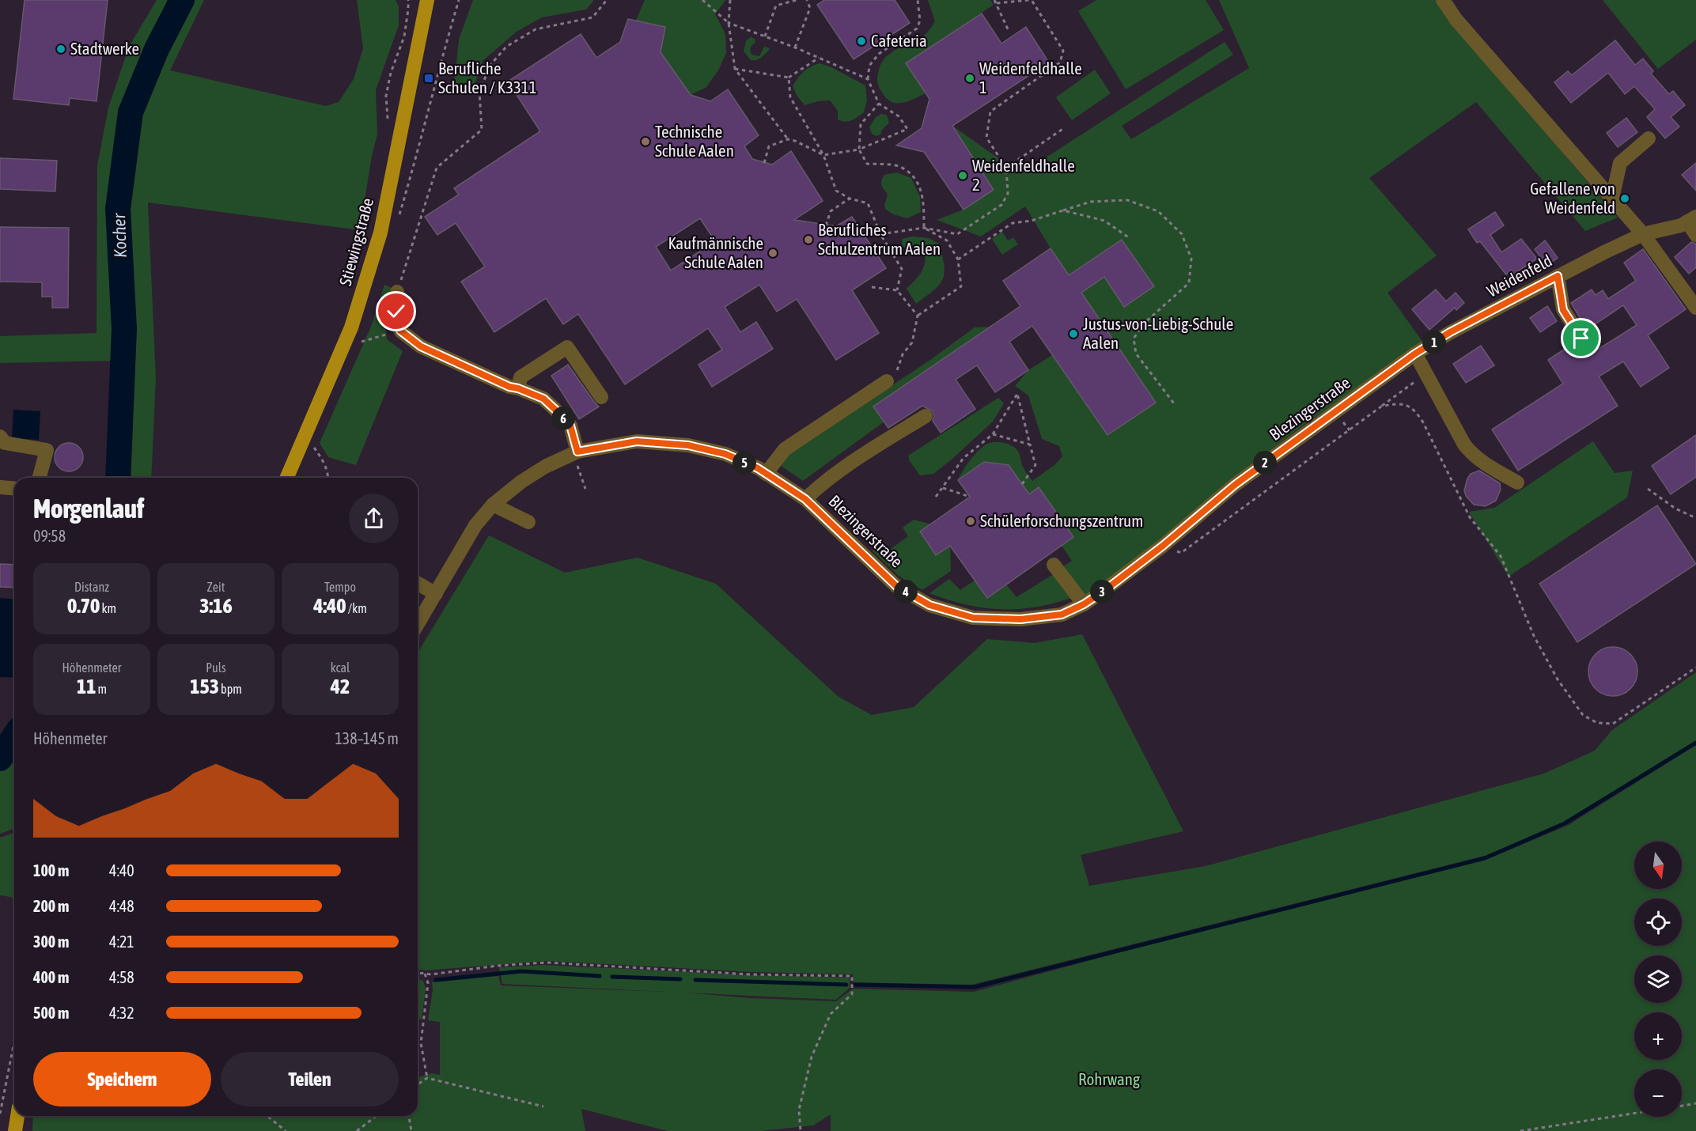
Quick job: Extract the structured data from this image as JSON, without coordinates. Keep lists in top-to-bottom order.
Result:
{
  "streets": {
    "main road": ["Stiewingstraße"],
    "street": ["Weidenfeld", "Blezingerstraße"]
  },
  "crossings": [
    ["Weidenfeld", "Blezingerstraße"]
  ],
  "water": ["Kocher"],
  "parks": ["Rohrwang"],
  "places": {
    "other": [
      "Cafeteria",
      "Stadtwerke",
      "Weidenfeldhalle 1",
      "Technische Schule Aalen",
      "Weidenfeldhalle 2",
      "Gefallene von Weidenfeld",
      "Berufliches Schulzentrum Aalen",
      "Kaufmännische Schule Aalen",
      "Justus-von-Liebig-Schule Aalen",
      "Schülerforschungszentrum"
    ],
    "transit": ["Berufliche Schulen / K3311"]
  },
  "north": "bottom",
  "page": {
    "pins": [
      "1",
      "6",
      "2",
      "5",
      "3",
      "4"
    ],
    "heading": ["Morgenlauf", "09:58"],
    "stats": [
      ["Distanz", "0.70 km"],
      ["Zeit", "3:16"],
      ["Tempo", "4:40 /km"],
      ["Höhenmeter", "11 m"],
      ["Puls", "153 bpm"],
      ["kcal", "42"]
    ],
    "chart": ["Höhenmeter", "138–145 m"],
    "map_buttons": ["+", "−"],
    "list": [
      {
        "name": "100 m",
        "note": "4:40"
      },
      {
        "name": "200 m",
        "note": "4:48"
      },
      {
        "name": "300 m",
        "note": "4:21"
      },
      {
        "name": "400 m",
        "note": "4:58"
      },
      {
        "name": "500 m",
        "note": "4:32"
      }
    ],
    "buttons": ["Speichern", "Teilen"]
  }
}
